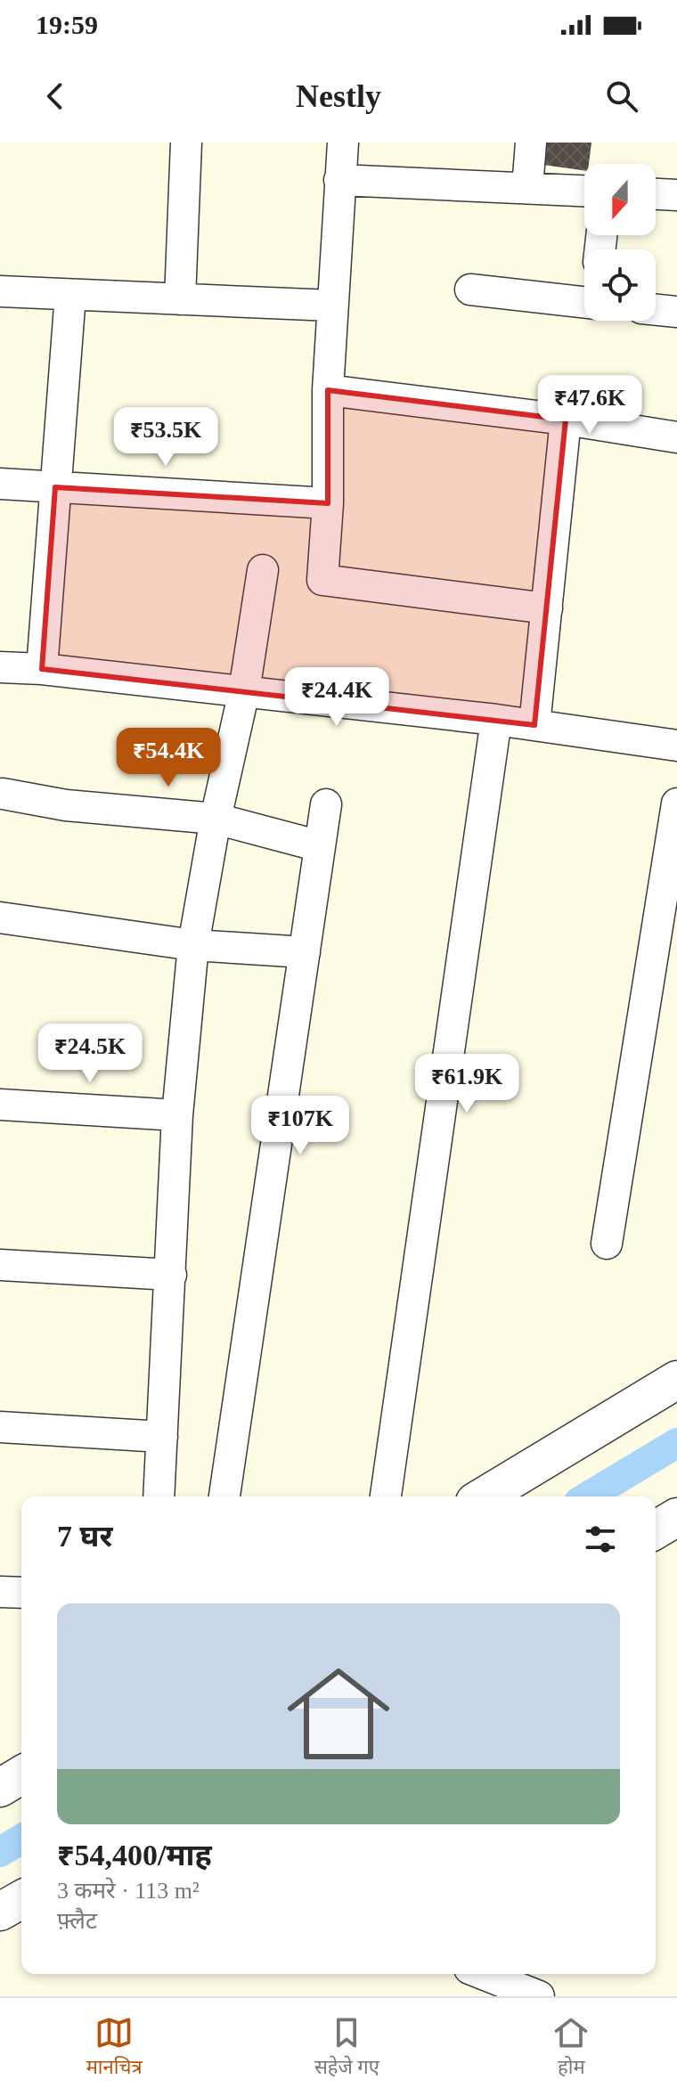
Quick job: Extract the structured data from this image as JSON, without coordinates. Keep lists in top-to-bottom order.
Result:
{
  "north": "bottom",
  "page": {
    "status": "19:59",
    "header": "Nestly",
    "price": [
      "₹47.6K",
      "₹53.5K",
      "₹24.4K",
      "₹54.4K",
      "₹24.5K",
      "₹61.9K",
      "₹107K"
    ],
    "heading": "7 घर",
    "list": [
      {
        "name": "₹54,400/माह",
        "note": "3 कमरे · 113 m² · फ़्लैट"
      }
    ],
    "tabs": ["मानचित्र", "सहेजे गए", "होम"]
  }
}
